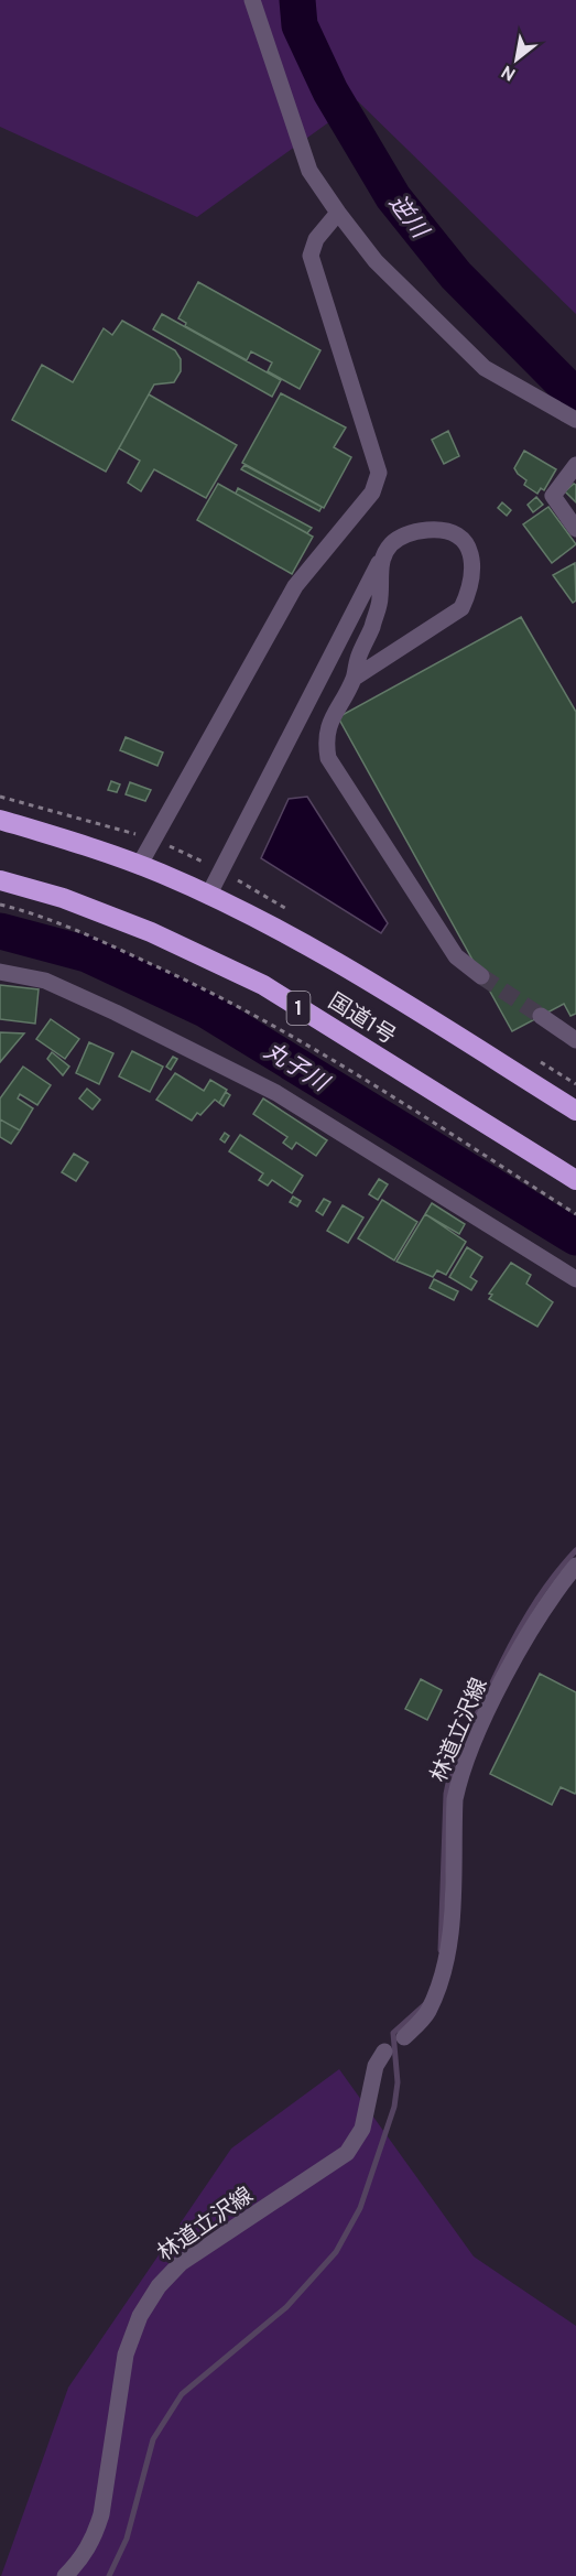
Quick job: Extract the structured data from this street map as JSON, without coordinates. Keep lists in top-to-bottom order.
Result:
{
  "streets": {
    "highway": ["1", "国道1号"],
    "street": ["林道立沢線"]
  },
  "water": ["逆川", "丸子川"],
  "north": "bottom left"
}
